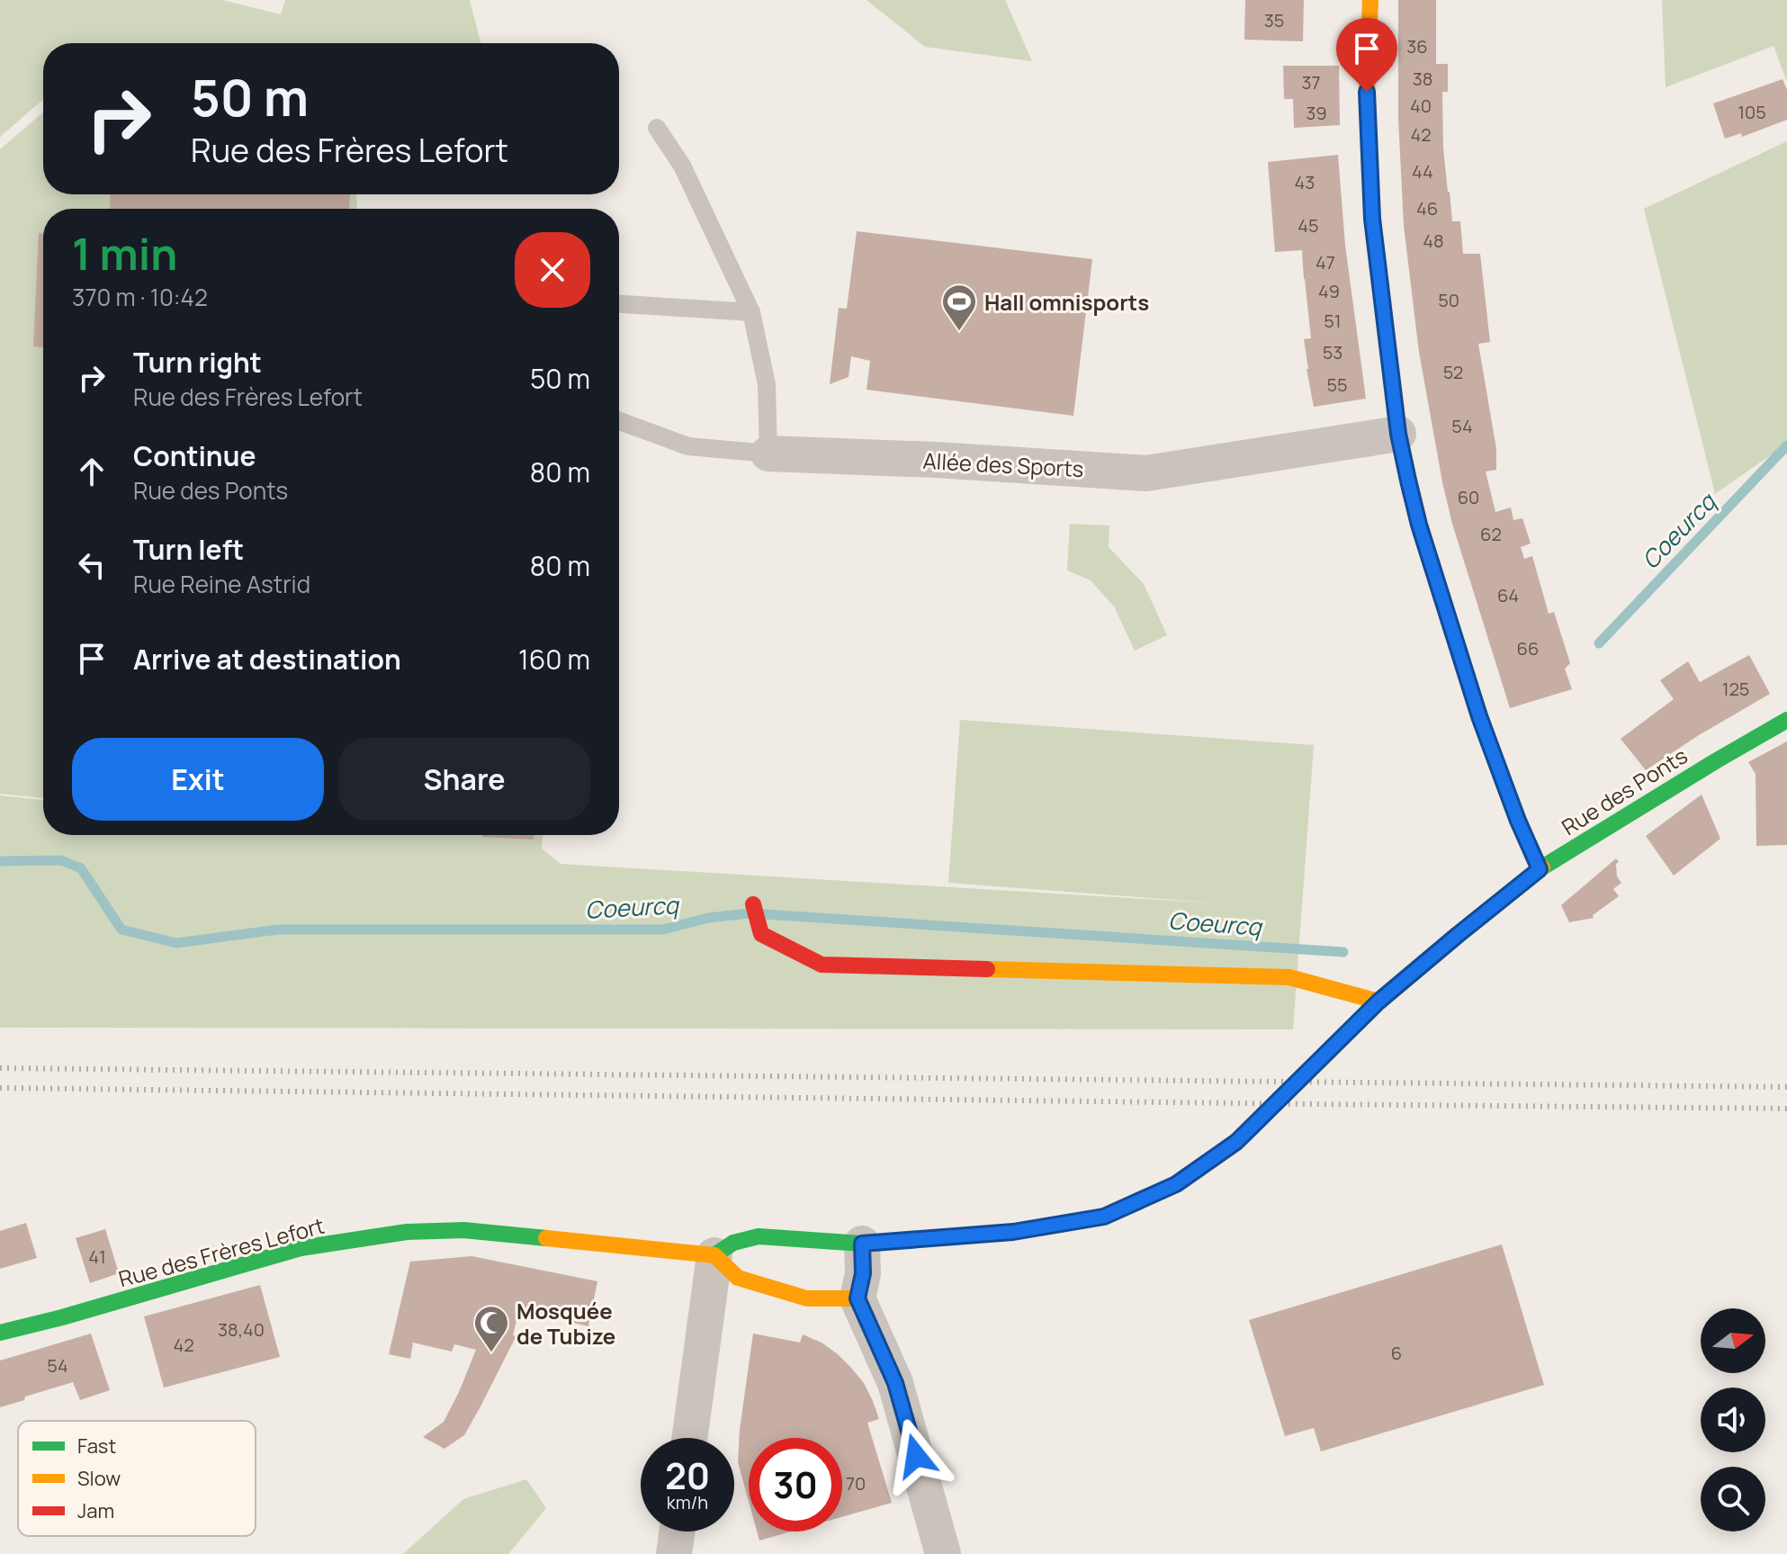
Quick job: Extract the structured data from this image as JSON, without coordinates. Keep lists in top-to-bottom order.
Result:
{
  "streets": {
    "street": ["Allée des Sports", "Rue des Ponts", "Rue des Frères Lefort"]
  },
  "water": ["Coeurcq"],
  "places": {
    "sports": ["Hall omnisports"],
    "mosque": ["Mosquée de Tubize"]
  },
  "house_numbers": [
    "35",
    "36",
    "38",
    "37",
    "40",
    "105",
    "39",
    "42",
    "44",
    "43",
    "46",
    "45",
    "48",
    "47",
    "49",
    "50",
    "51",
    "53",
    "52",
    "55",
    "54",
    "60",
    "62",
    "64",
    "66",
    "125",
    "41",
    "38,40",
    "42",
    "6",
    "54",
    "70"
  ],
  "legend": ["Fast", "Slow", "Jam"],
  "north": "right",
  "page": {
    "turn": ["50 m", "Rue des Frères Lefort"],
    "heading": ["1 min", "370 m · 10:42"],
    "list": [
      {
        "name": "Turn right",
        "note": "Rue des Frères Lefort",
        "value": "50 m"
      },
      {
        "name": "Continue",
        "note": "Rue des Ponts",
        "value": "80 m"
      },
      {
        "name": "Turn left",
        "note": "Rue Reine Astrid",
        "value": "80 m"
      },
      {
        "name": "Arrive at destination",
        "value": "160 m"
      }
    ],
    "buttons": ["Exit", "Share"],
    "speed": "20 km/h",
    "limit": "30"
  }
}
